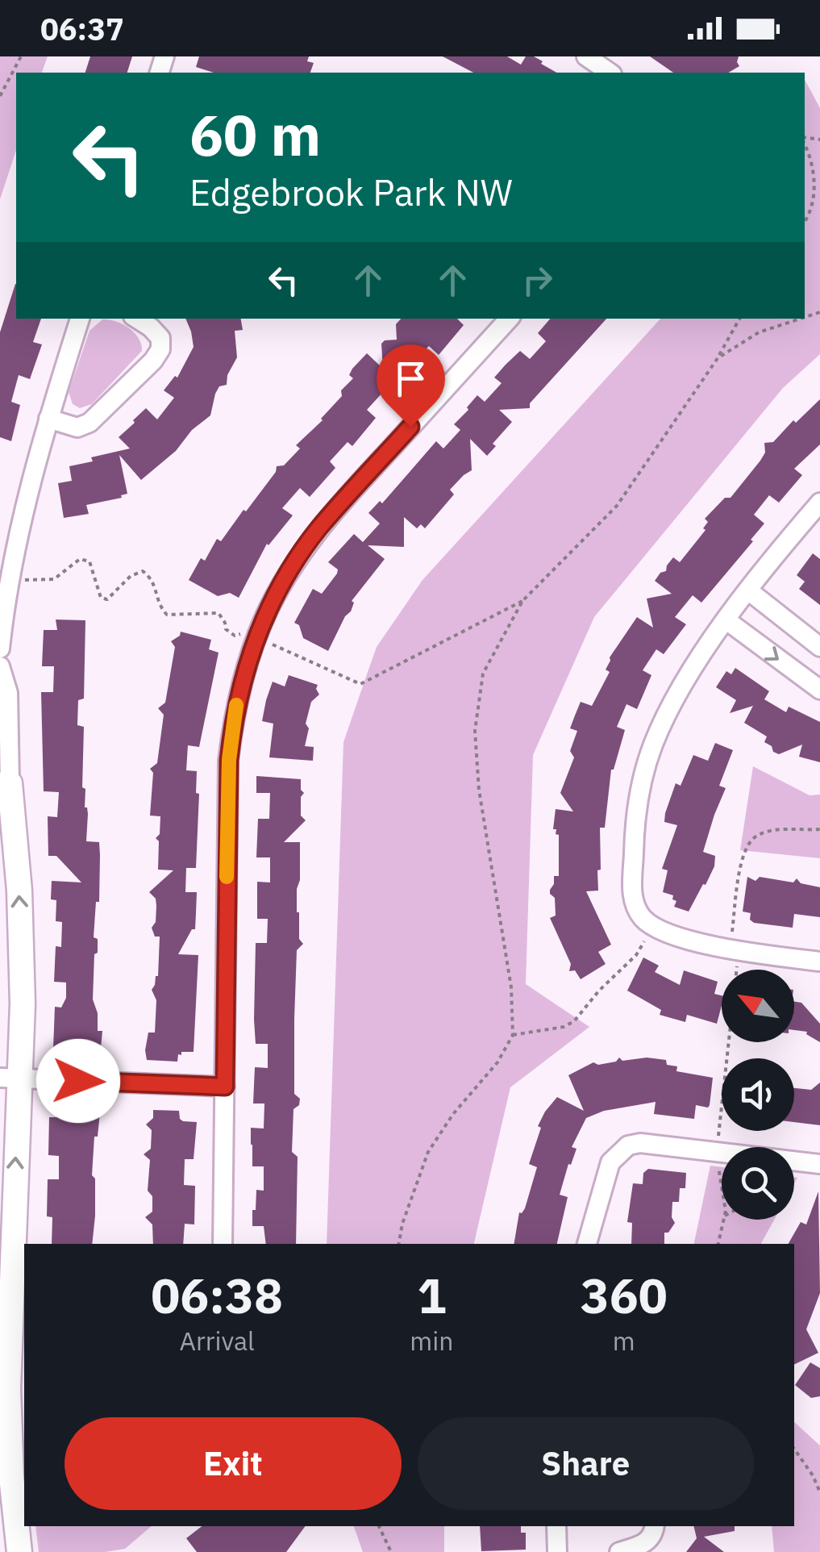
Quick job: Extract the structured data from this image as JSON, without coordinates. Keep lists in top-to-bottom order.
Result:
{
  "north": "top left",
  "page": {
    "status": "06:37",
    "turn": ["60 m", "Edgebrook Park NW"],
    "eta": [
      "06:38",
      "Arrival",
      "1",
      "min",
      "360",
      "m"
    ],
    "buttons": ["Exit", "Share"]
  }
}
